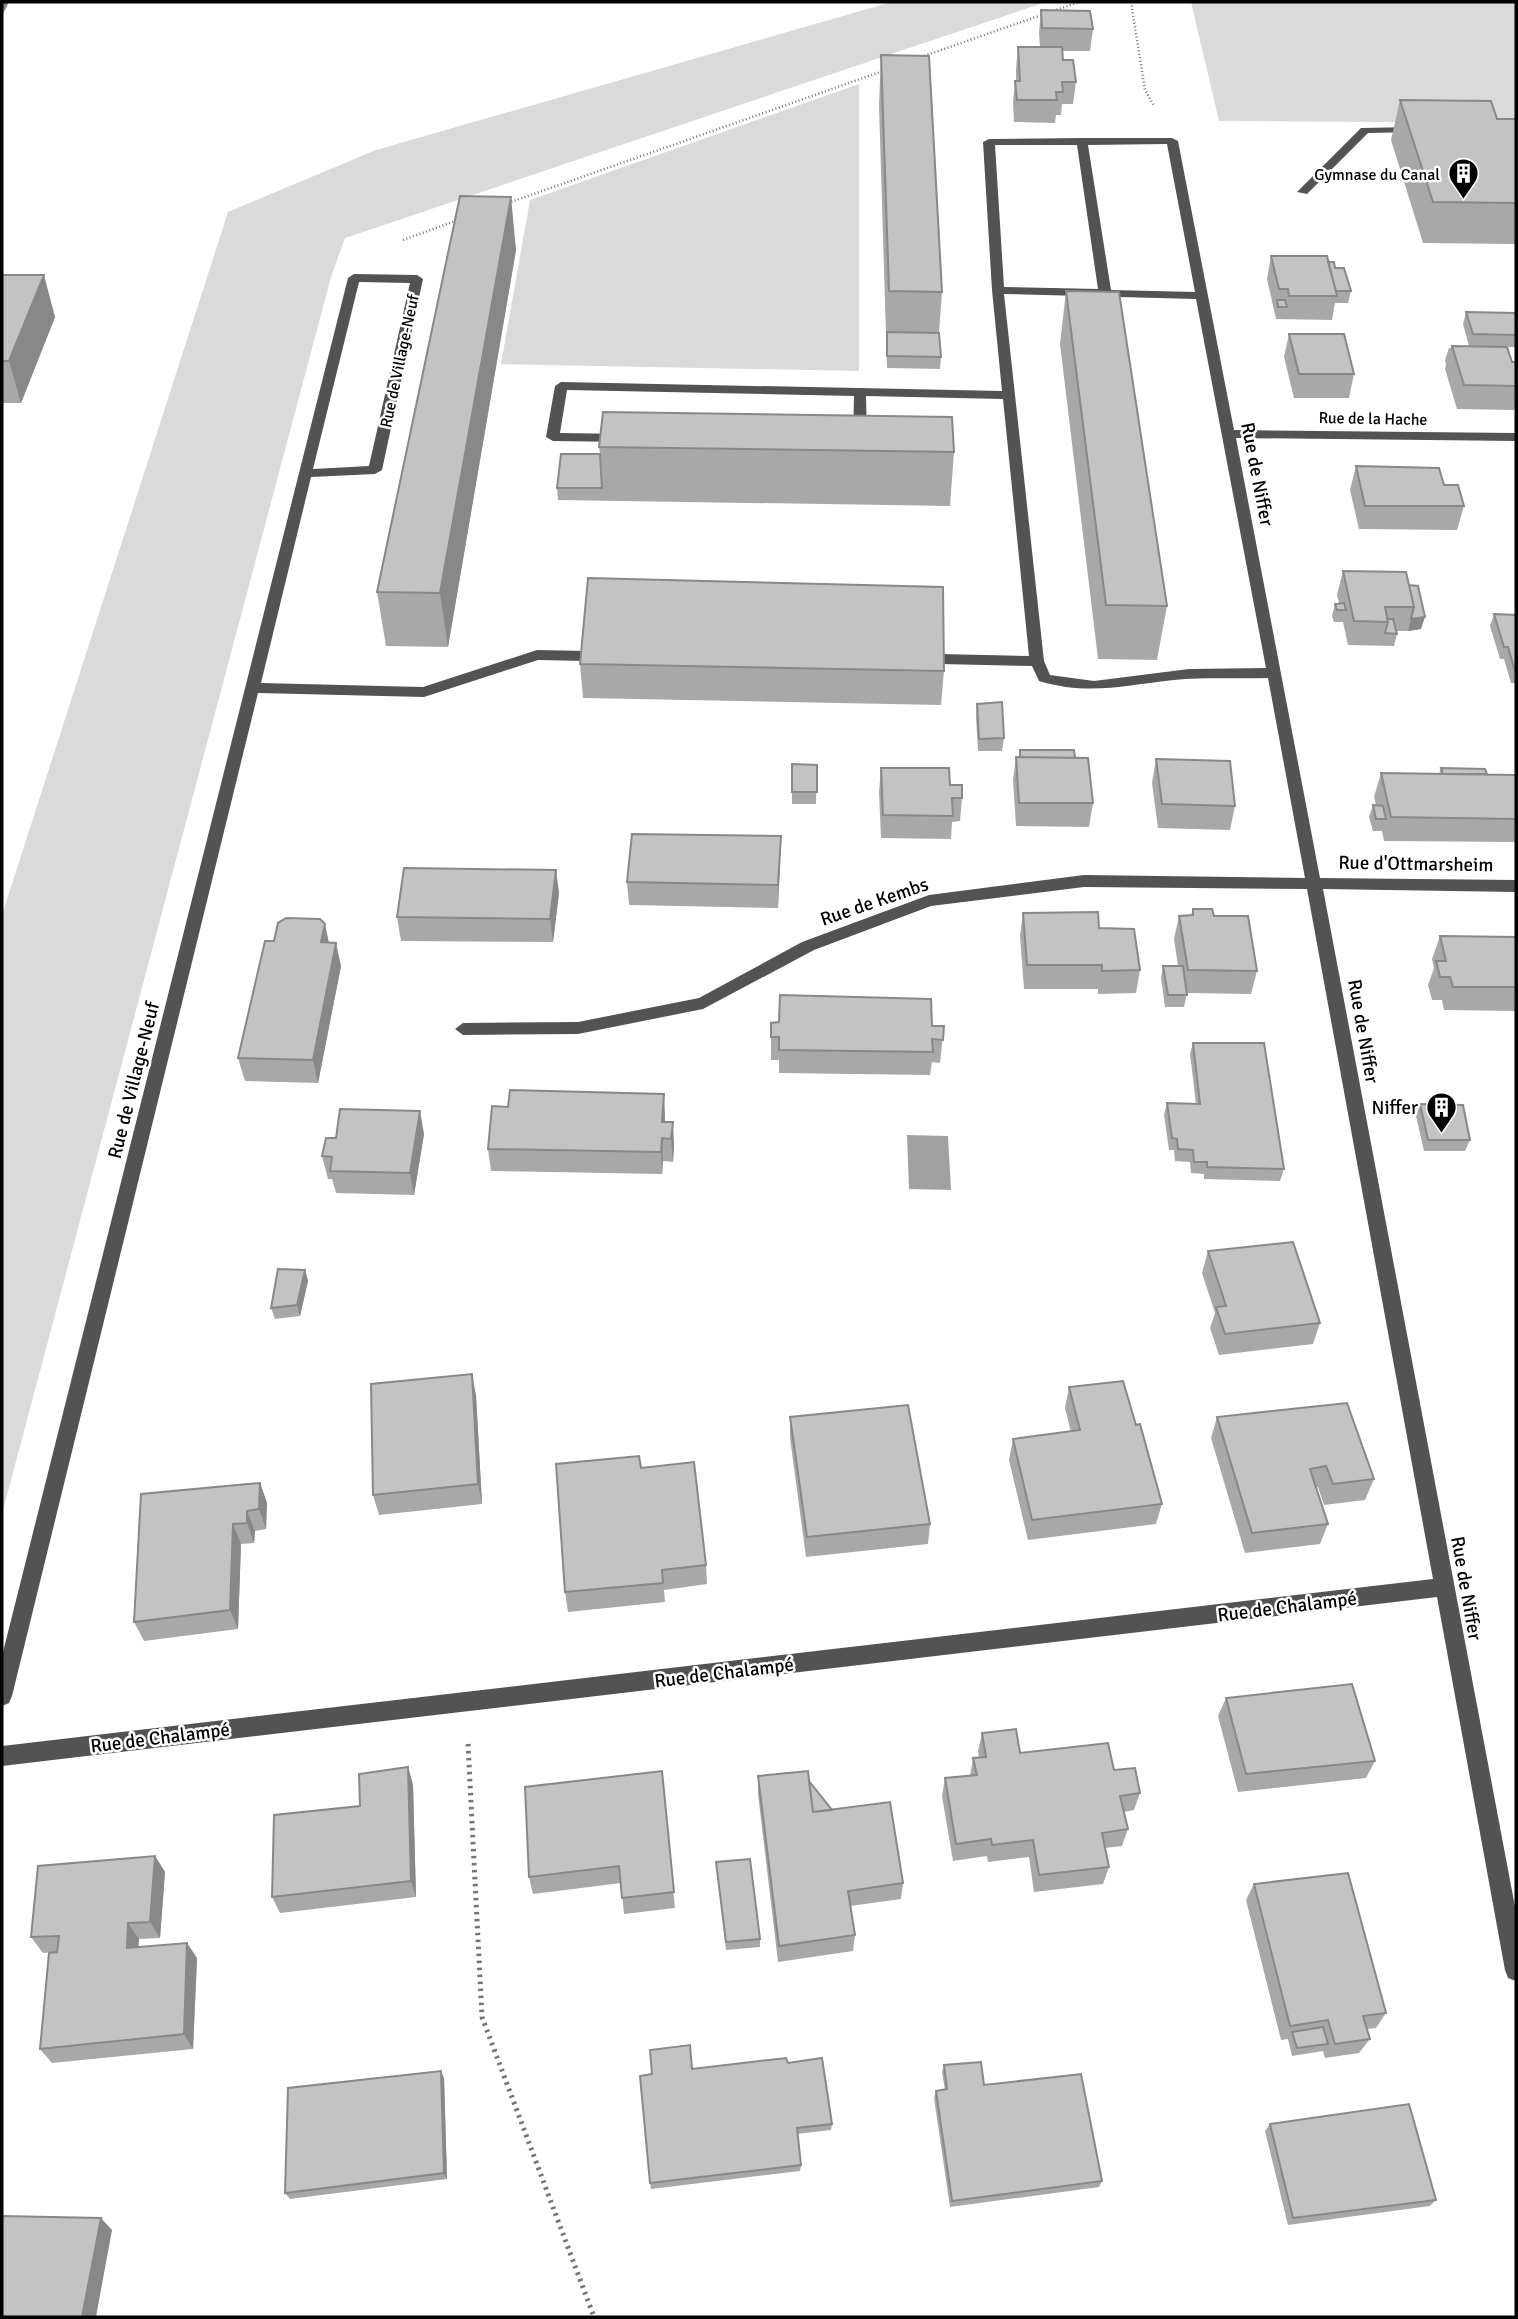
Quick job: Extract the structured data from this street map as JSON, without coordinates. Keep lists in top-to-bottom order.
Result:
{
  "streets": {
    "street": [
      "Rue de Village-Neuf",
      "Rue de la Hache",
      "Rue de Niffer",
      "Rue d'Ottmarsheim",
      "Rue de Kembs",
      "Rue de Chalampé"
    ]
  },
  "crossings": [
    ["Rue de la Hache", "Rue de Niffer"],
    ["Rue de Niffer", "Rue d'Ottmarsheim"],
    ["Rue de Niffer", "Rue de Kembs"],
    ["Rue de Niffer", "Rue de Chalampé"],
    ["Rue d'Ottmarsheim", "Rue de Kembs"]
  ],
  "places": {
    "building": ["Gymnase du Canal", "Niffer"]
  }
}
